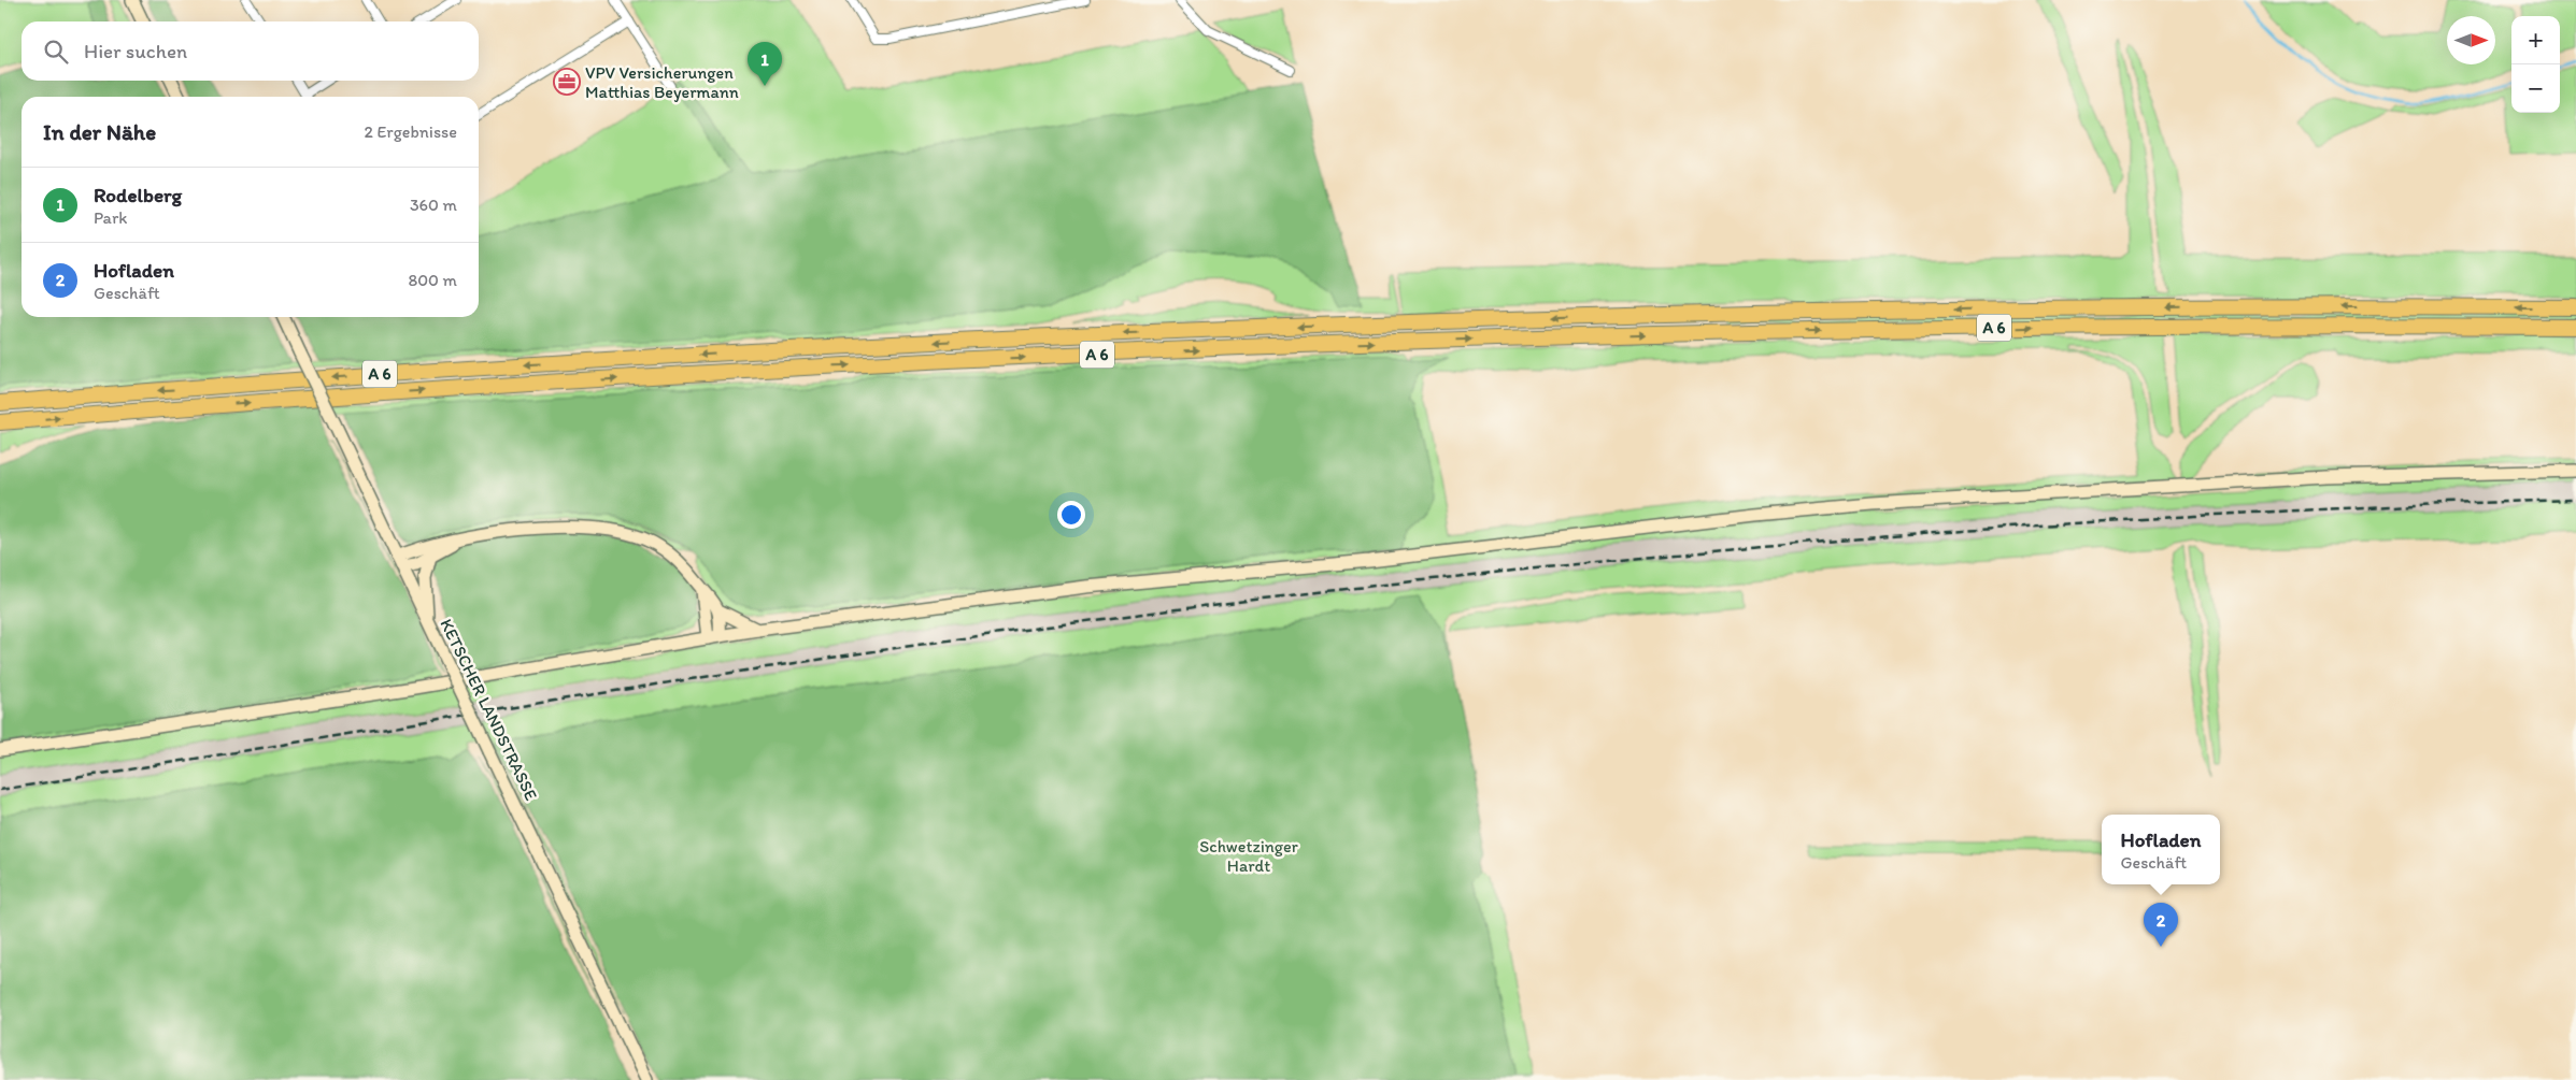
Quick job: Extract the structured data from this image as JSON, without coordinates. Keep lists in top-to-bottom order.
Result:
{
  "streets": {
    "highway": ["A 6"],
    "main road": ["KETSCHER LANDSTRASSE"]
  },
  "parks": ["Schwetzinger Hardt"],
  "places": {
    "office": ["VPV Versicherungen Matthias Beyermann"]
  },
  "north": "right",
  "page": {
    "map_buttons": ["+", "−"],
    "search": "Hier suchen",
    "pins": ["1", "2"],
    "heading": ["In der Nähe", "2 Ergebnisse"],
    "list": [
      {
        "mark": "1",
        "name": "Rodelberg",
        "note": "Park",
        "value": "360 m"
      },
      {
        "mark": "2",
        "name": "Hofladen",
        "note": "Geschäft",
        "value": "800 m"
      }
    ],
    "popup": ["Hofladen", "Geschäft"]
  }
}
